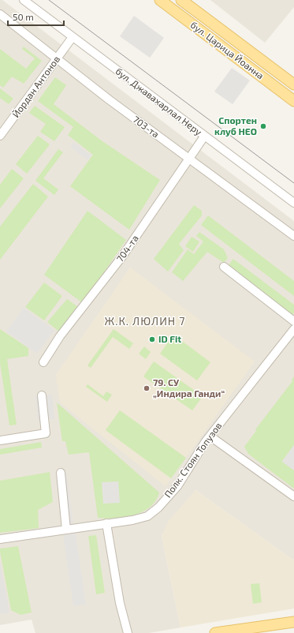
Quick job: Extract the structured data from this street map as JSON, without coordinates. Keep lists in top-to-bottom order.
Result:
{
  "streets": {
    "main road": ["бул. Царица Йоанна"],
    "street": [
      "Йордан Антонов",
      "бул. Джавахарлал Неру",
      "703-та",
      "704-та",
      "Полк. Стоян Топузов"
    ]
  },
  "crossings": [
    ["Йордан Антонов", "бул. Джавахарлал Неру"],
    ["Йордан Антонов", "703-та"],
    ["бул. Джавахарлал Неру", "704-та"],
    ["703-та", "704-та"]
  ],
  "districts": ["Ж.К. ЛЮЛИН 7"],
  "places": ["Спортен клуб НЕО", "ID Fit", "79. СУ „Индира Ганди“"],
  "scale_bar": "50 m"
}
